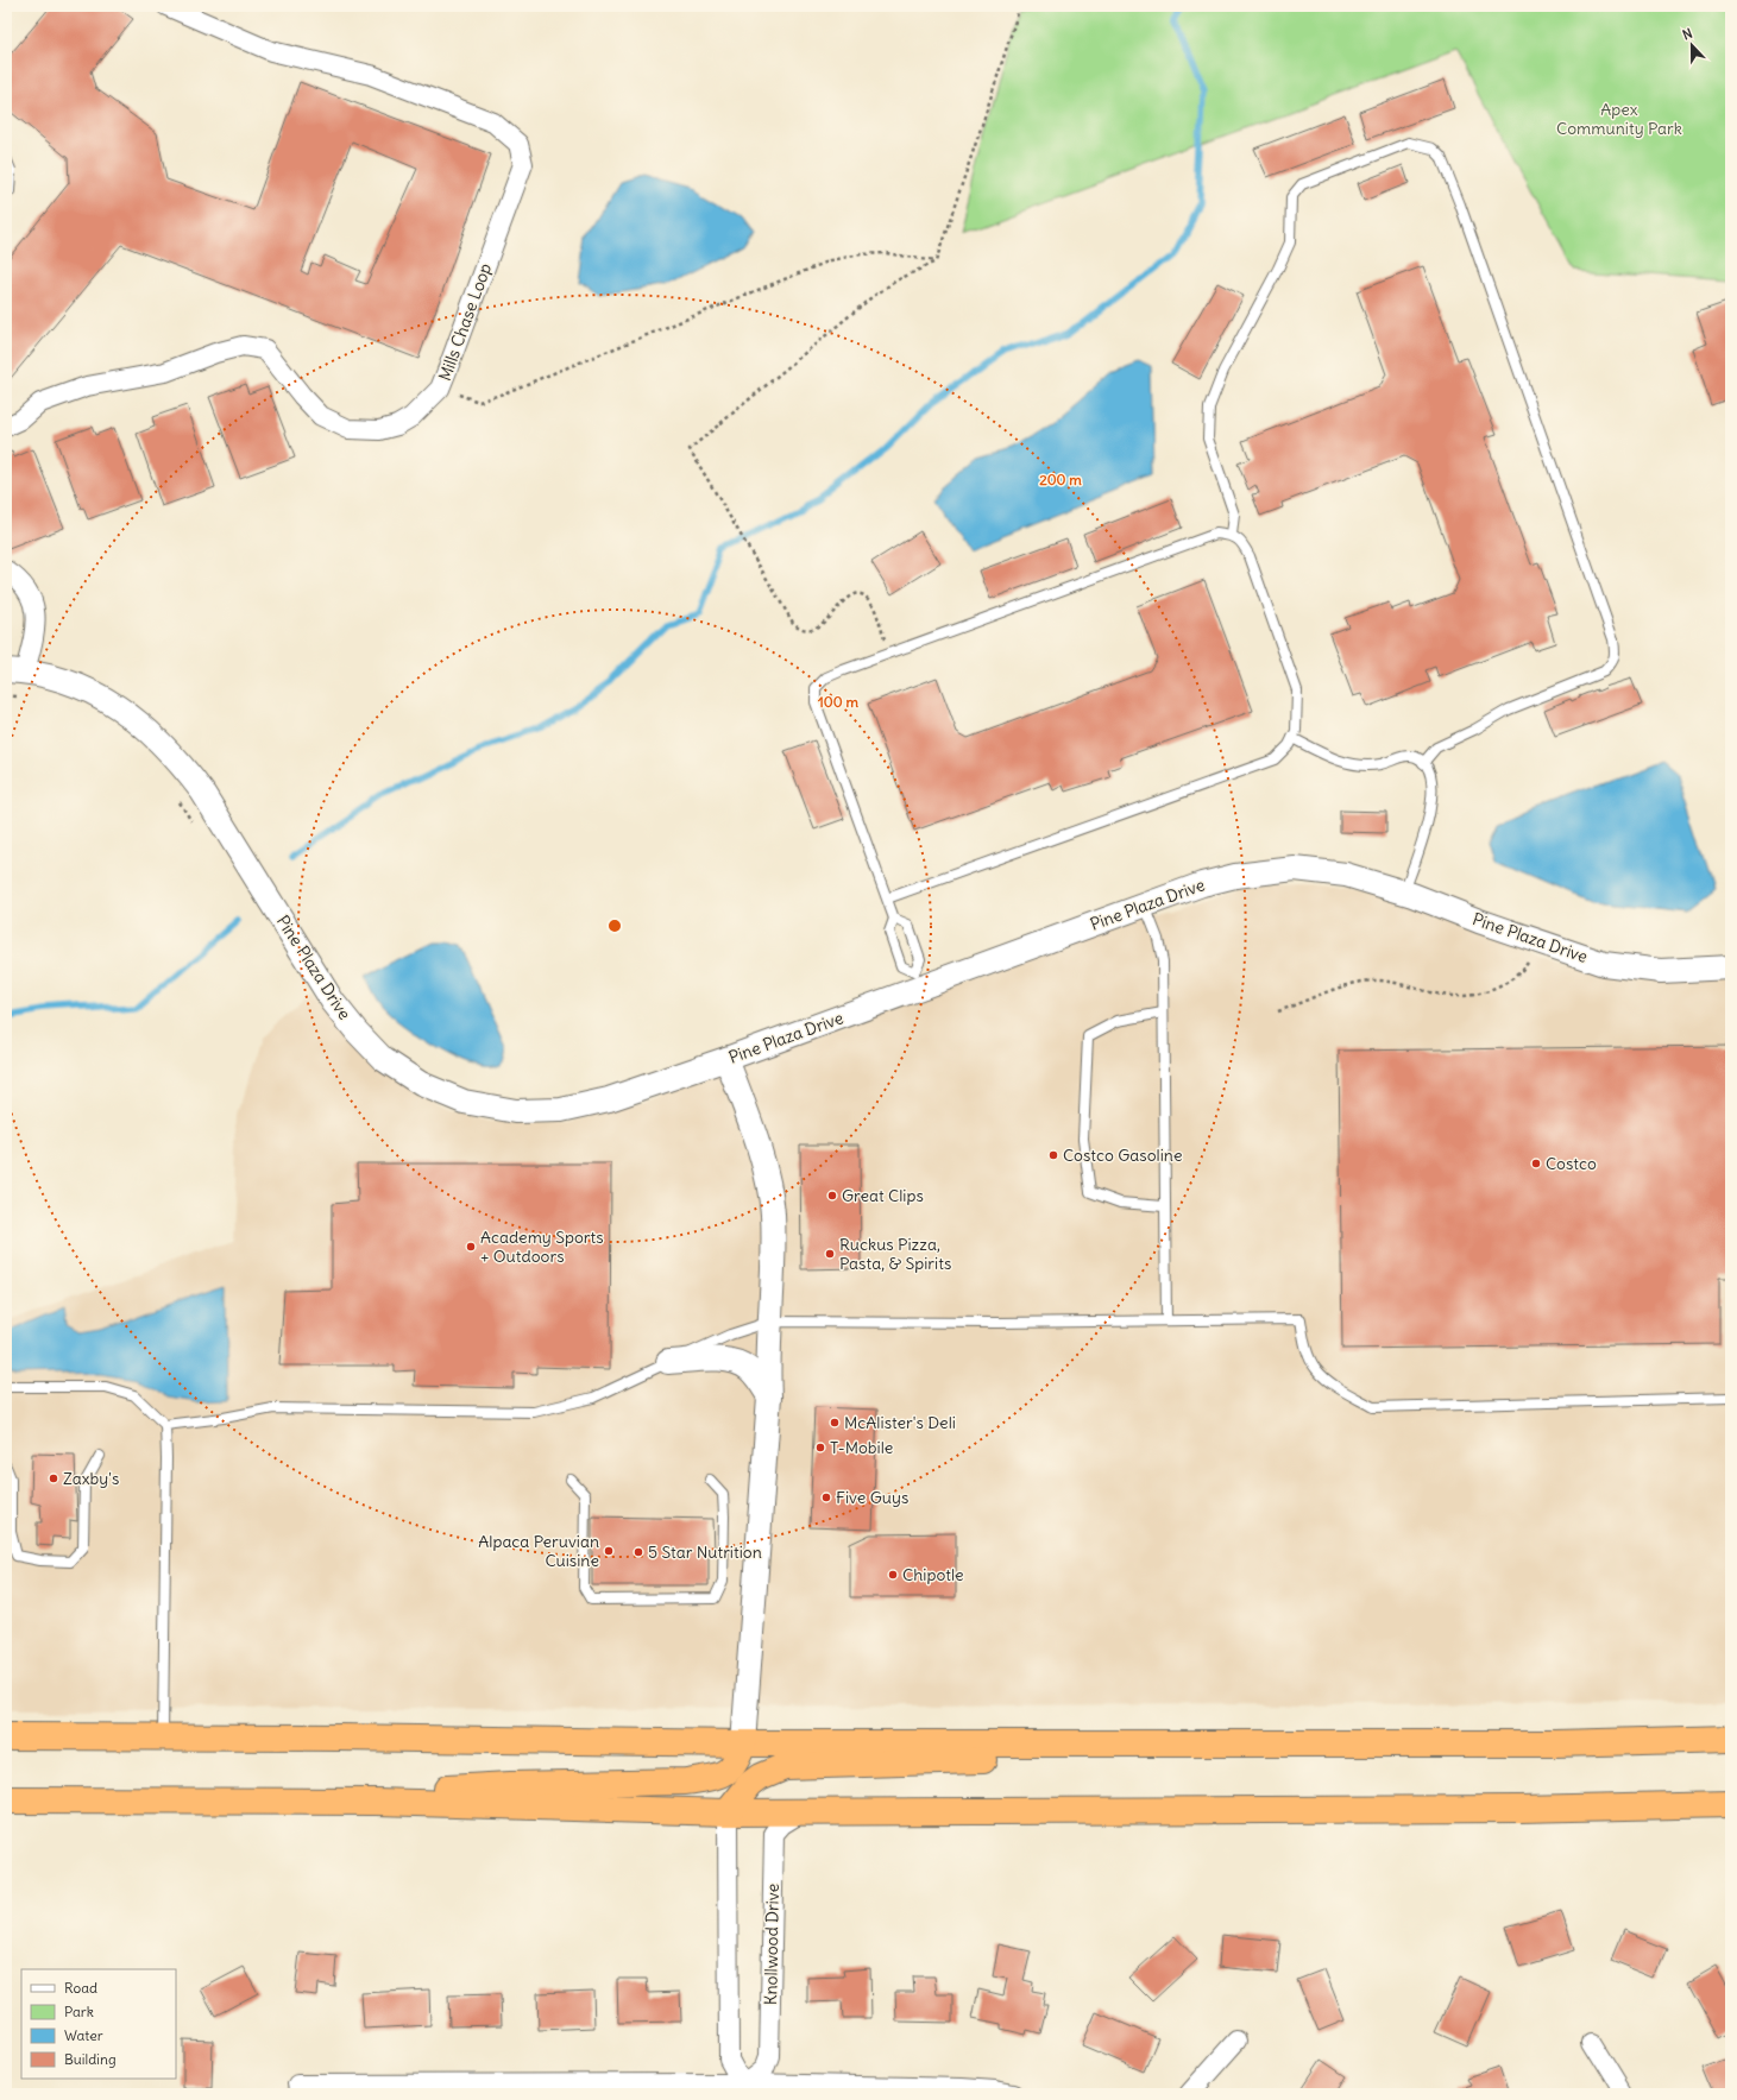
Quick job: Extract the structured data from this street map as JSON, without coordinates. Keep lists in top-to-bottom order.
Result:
{
  "streets": {
    "street": ["Mills Chase Loop", "Pine Plaza Drive", "Knollwood Drive"]
  },
  "parks": ["Apex Community Park"],
  "places": [
    "Costco Gasoline",
    "Costco",
    "Great Clips",
    "Academy Sports + Outdoors",
    "Ruckus Pizza, Pasta, & Spirits",
    "McAlister's Deli",
    "T-Mobile",
    "Zaxby's",
    "Five Guys",
    "Alpaca Peruvian Cuisine",
    "5 Star Nutrition",
    "Chipotle"
  ],
  "legend": [
    "Road",
    "Park",
    "Water",
    "Building"
  ],
  "north": "top",
  "rings": ["200 m", "100 m"]
}
